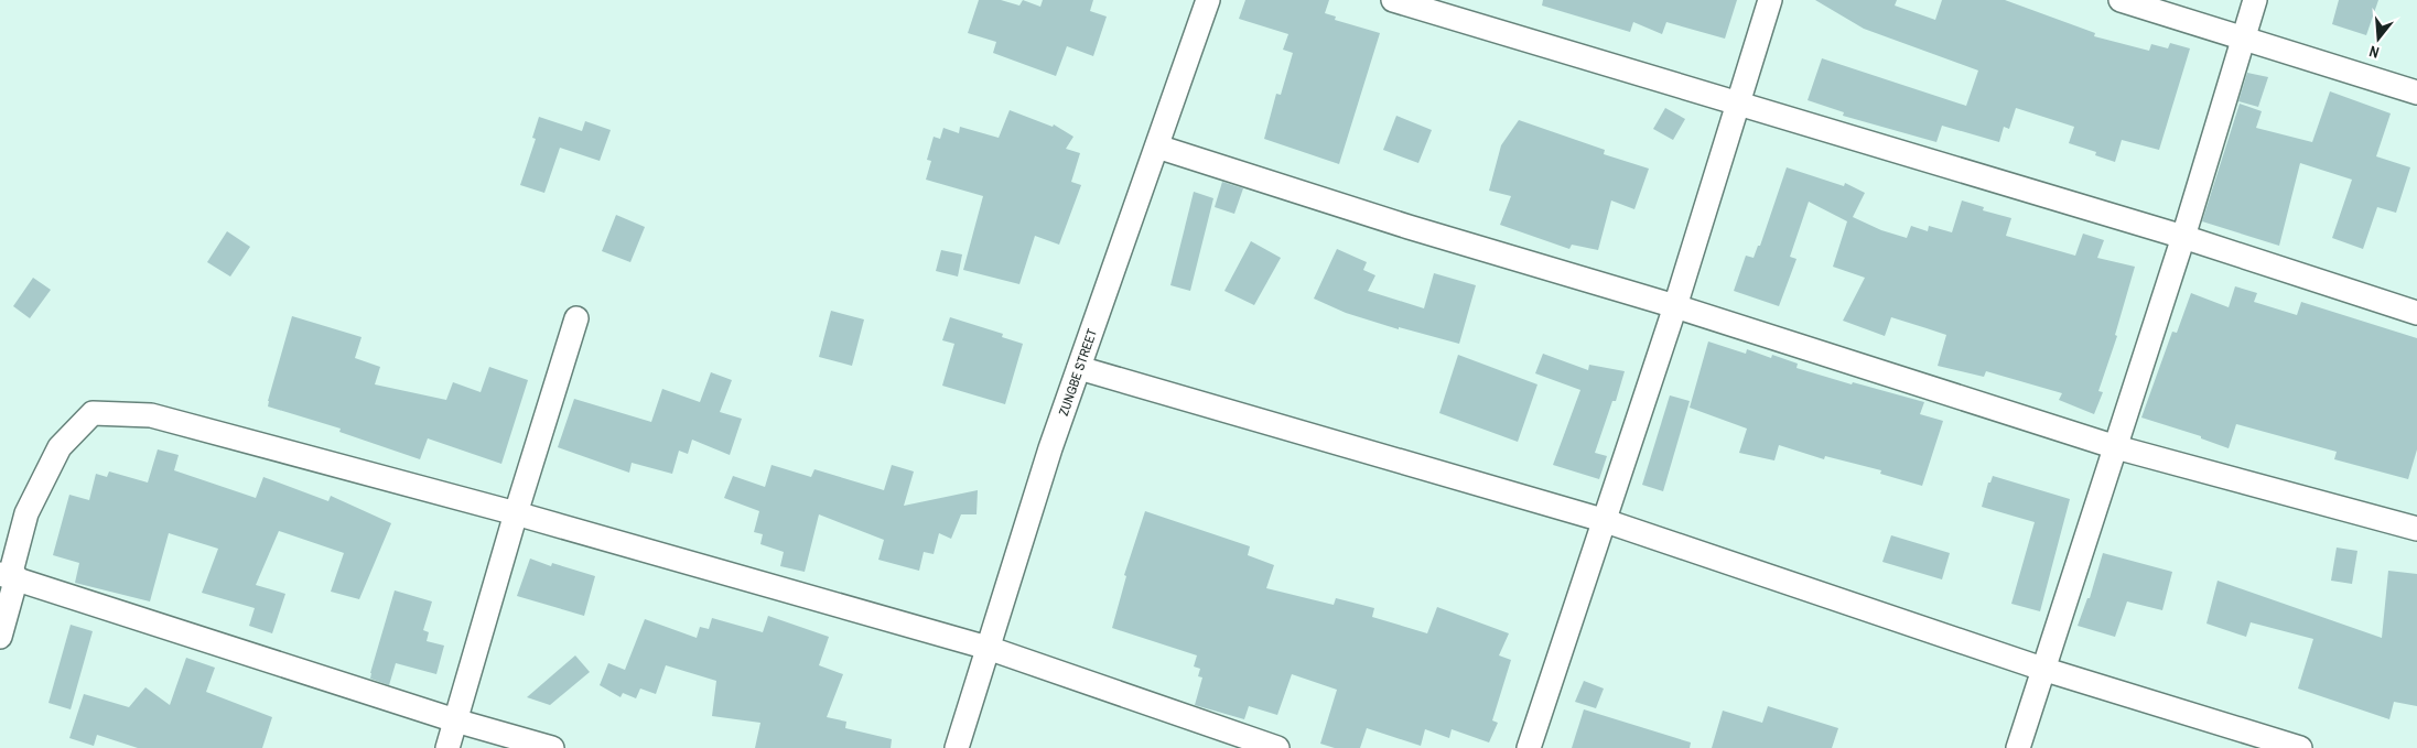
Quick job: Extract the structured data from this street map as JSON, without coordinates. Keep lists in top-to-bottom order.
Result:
{
  "streets": {
    "street": ["ZUNGBE STREET"]
  },
  "north": "bottom"
}
